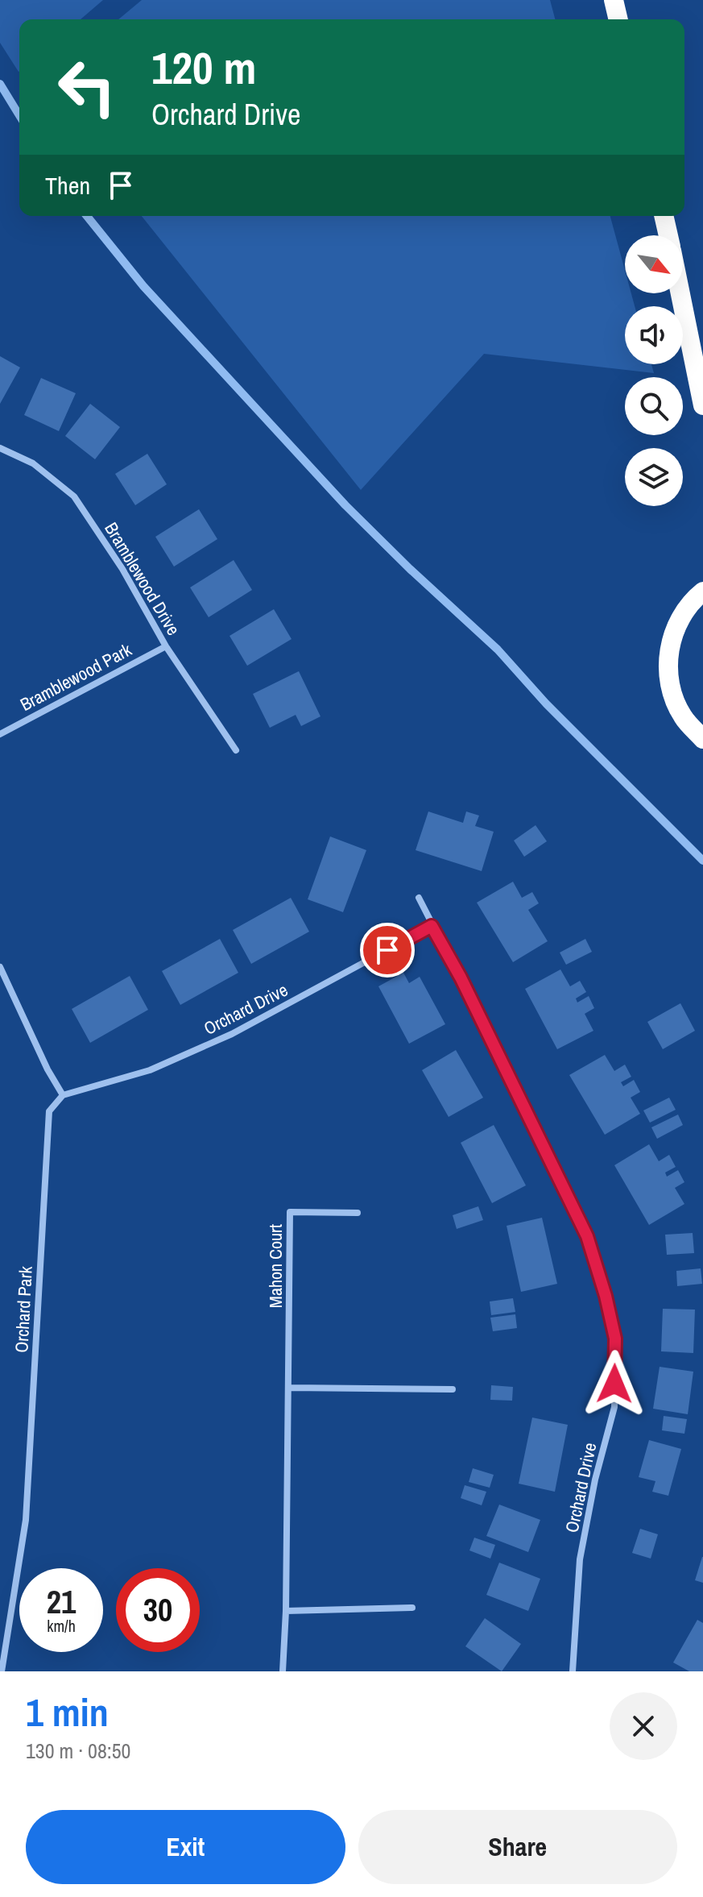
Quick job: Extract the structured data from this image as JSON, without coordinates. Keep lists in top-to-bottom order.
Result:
{
  "streets": {
    "street": [
      "Bramblewood Drive",
      "Bramblewood Park",
      "Orchard Drive",
      "Mahon Court",
      "Orchard Park"
    ]
  },
  "crossings": [
    ["Bramblewood Drive", "Bramblewood Park"],
    ["Orchard Drive", "Orchard Park"]
  ],
  "north": "bottom right",
  "page": {
    "turn": ["120 m", "Orchard Drive"],
    "then": "Then",
    "speed": "21 km/h",
    "limit": "30",
    "heading": ["1 min", "130 m · 08:50"],
    "buttons": ["Exit", "Share"]
  }
}
